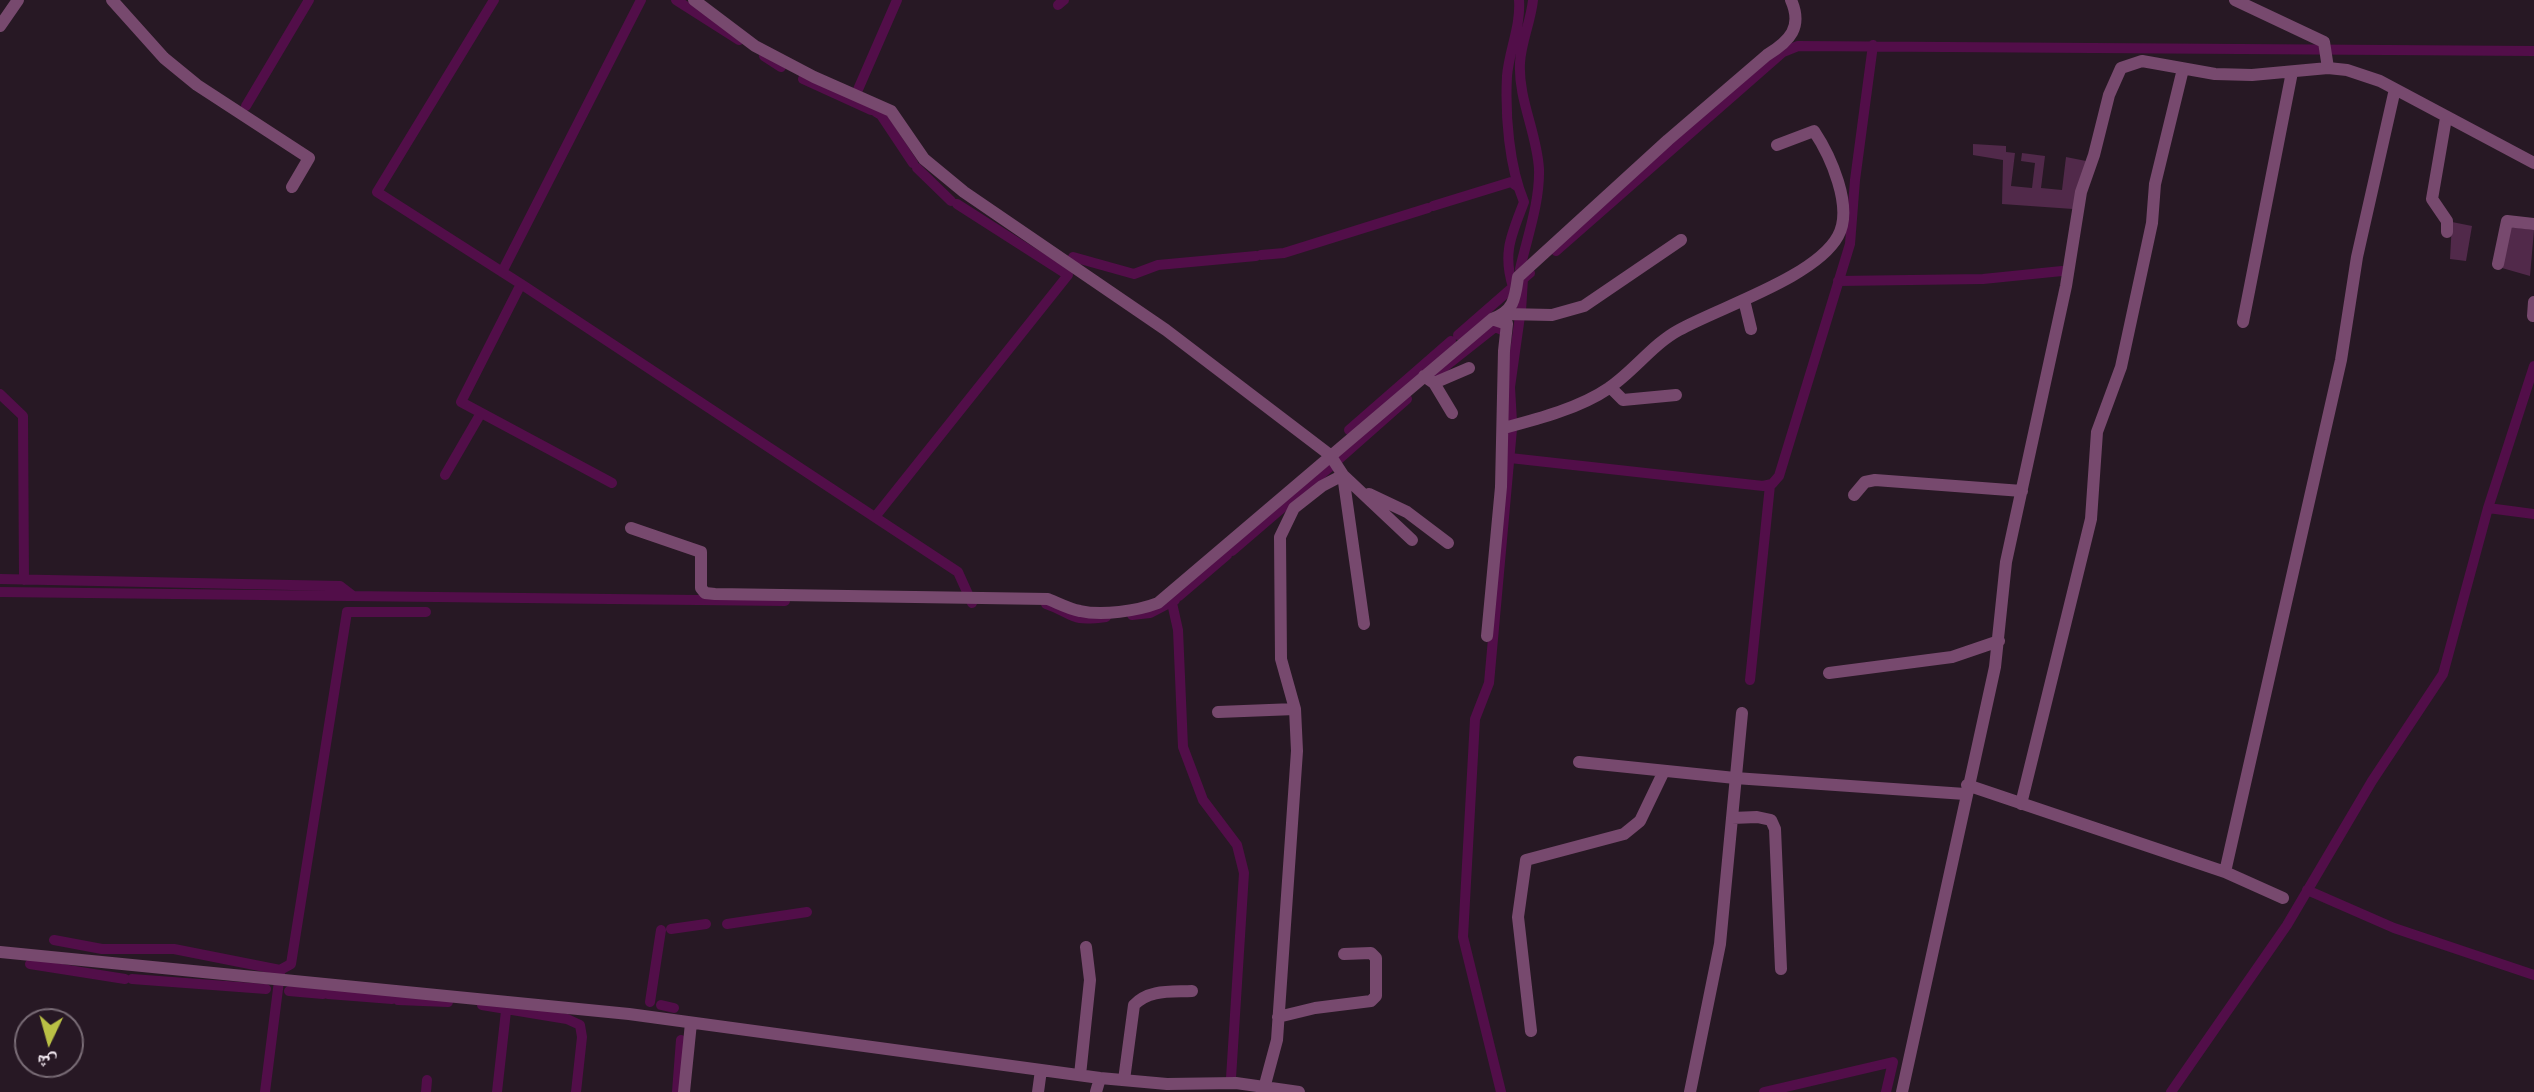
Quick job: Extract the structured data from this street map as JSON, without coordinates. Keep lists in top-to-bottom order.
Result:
{
  "north": "bottom"
}
